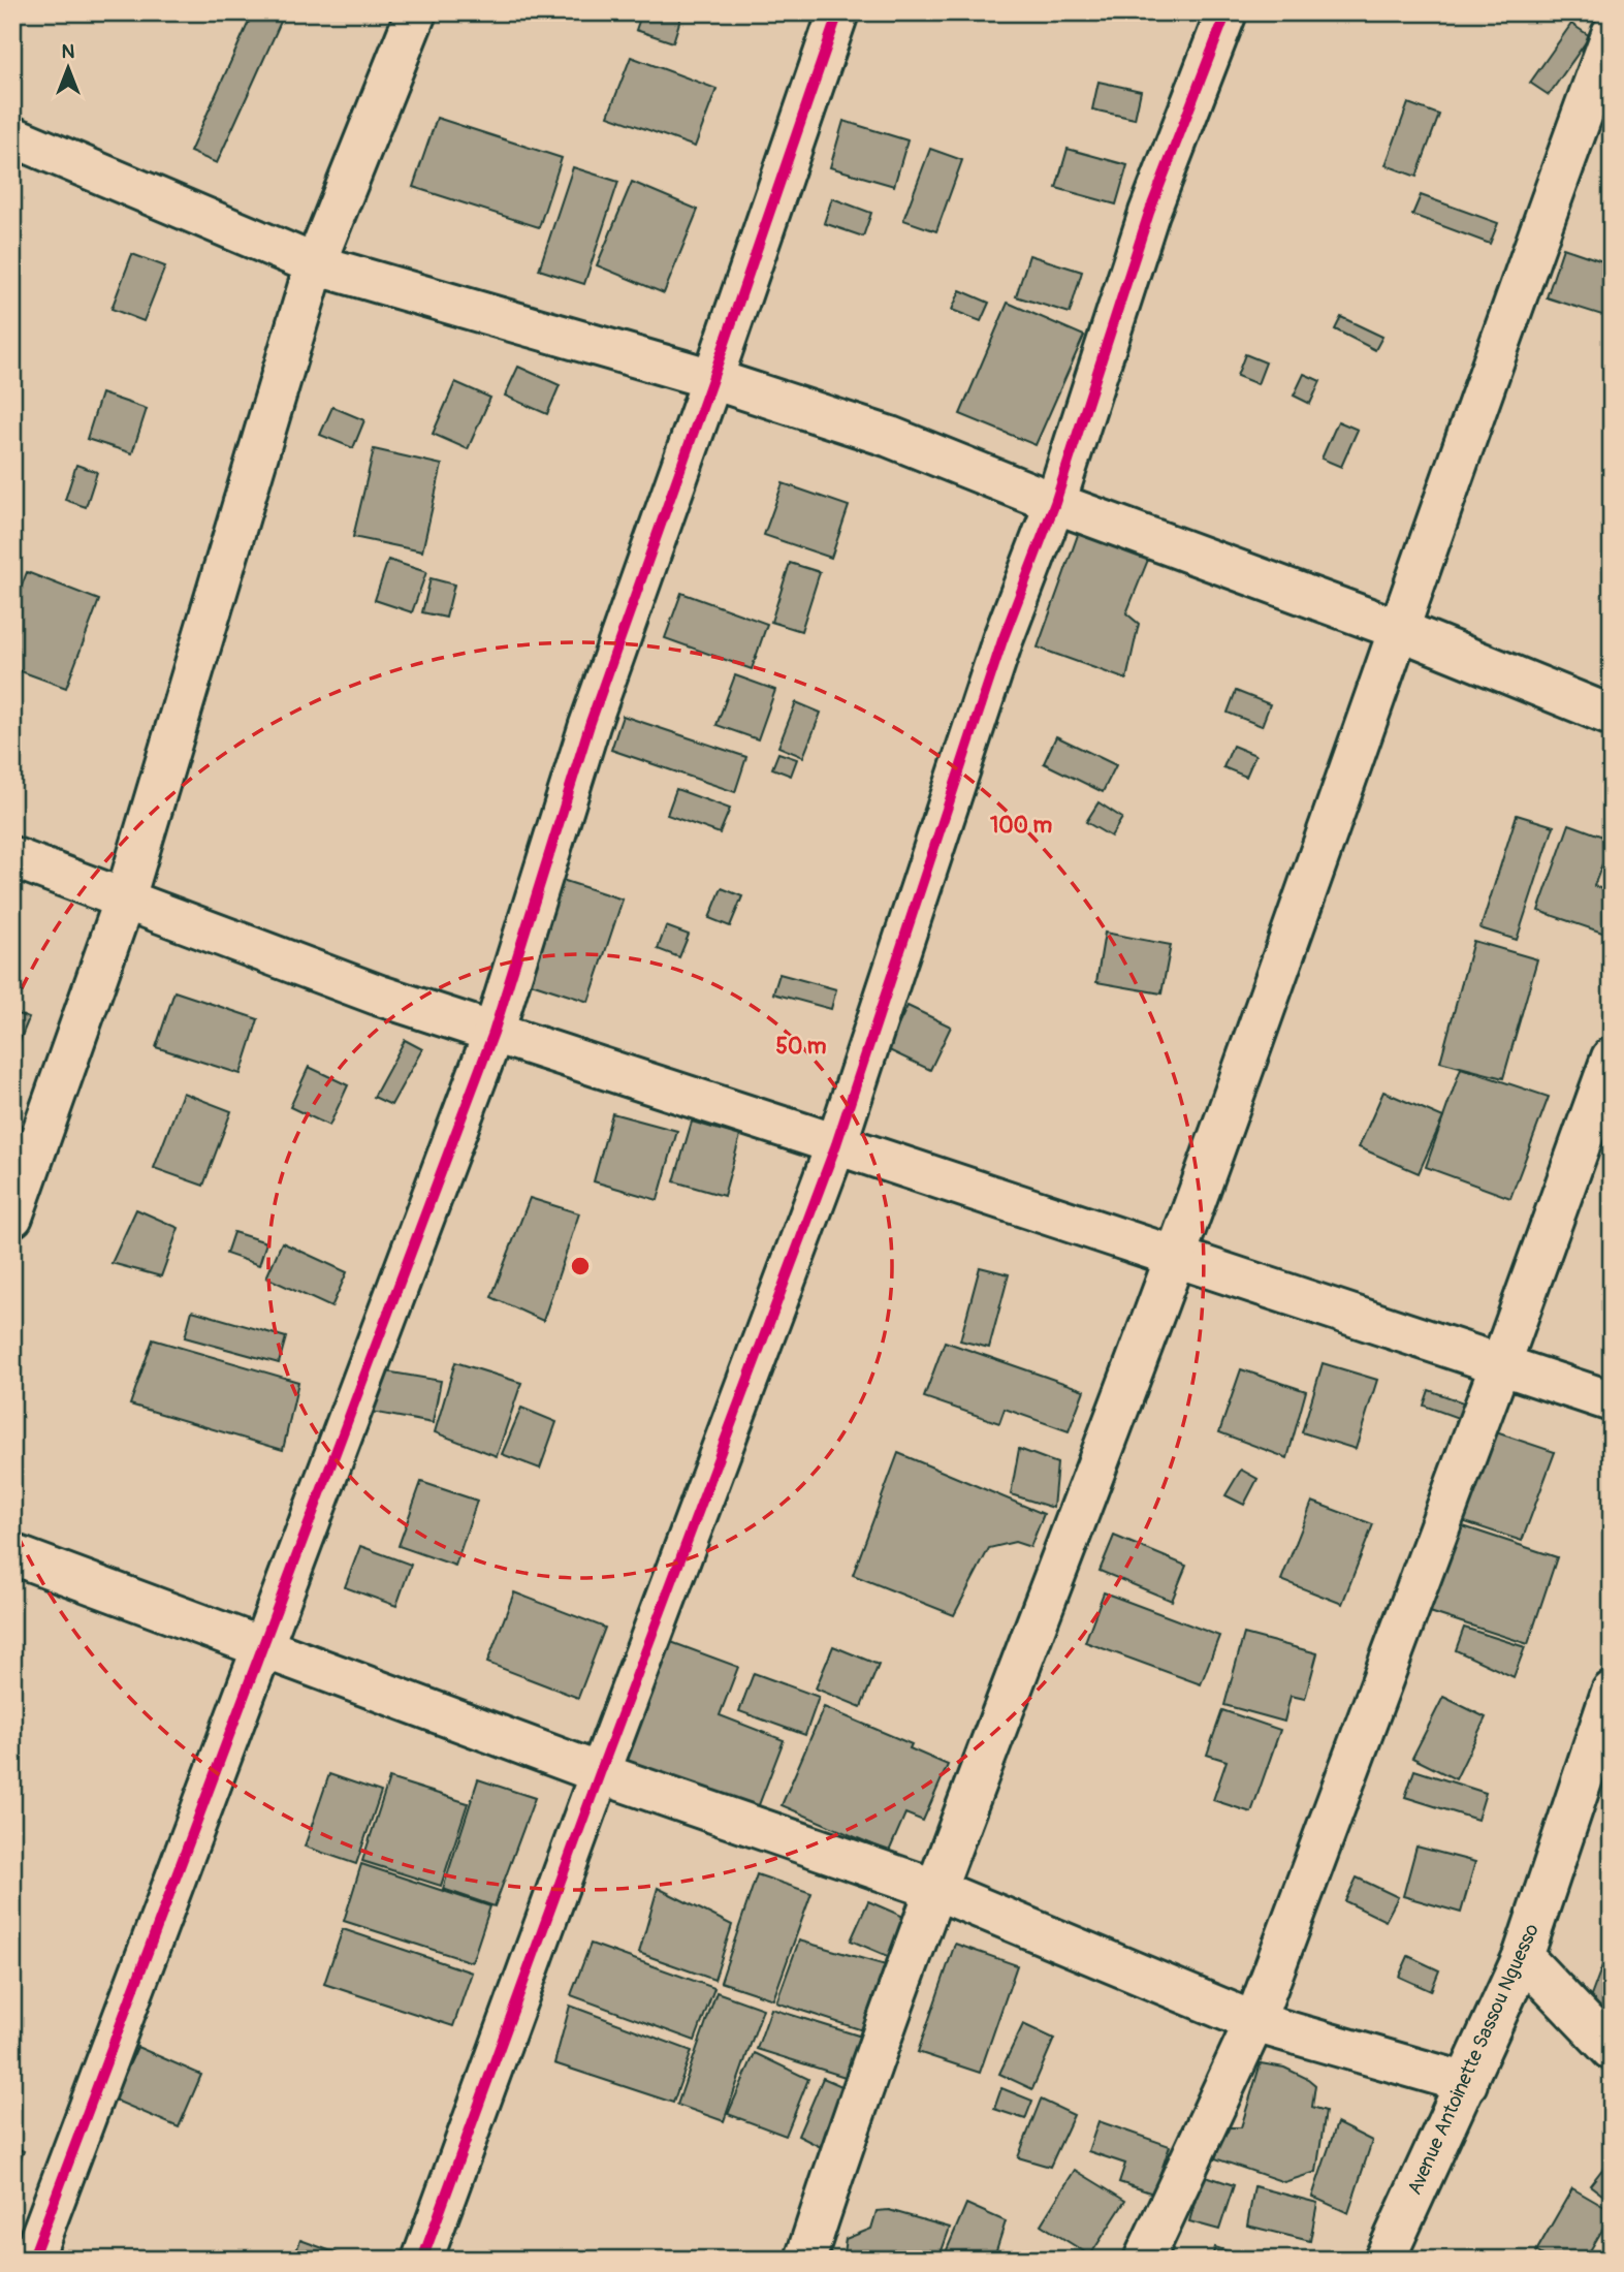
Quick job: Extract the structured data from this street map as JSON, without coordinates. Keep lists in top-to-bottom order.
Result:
{
  "streets": {
    "street": ["Avenue Antoinette Sassou Nguesso"]
  },
  "north": "top",
  "rings": ["100 m", "50 m"]
}
